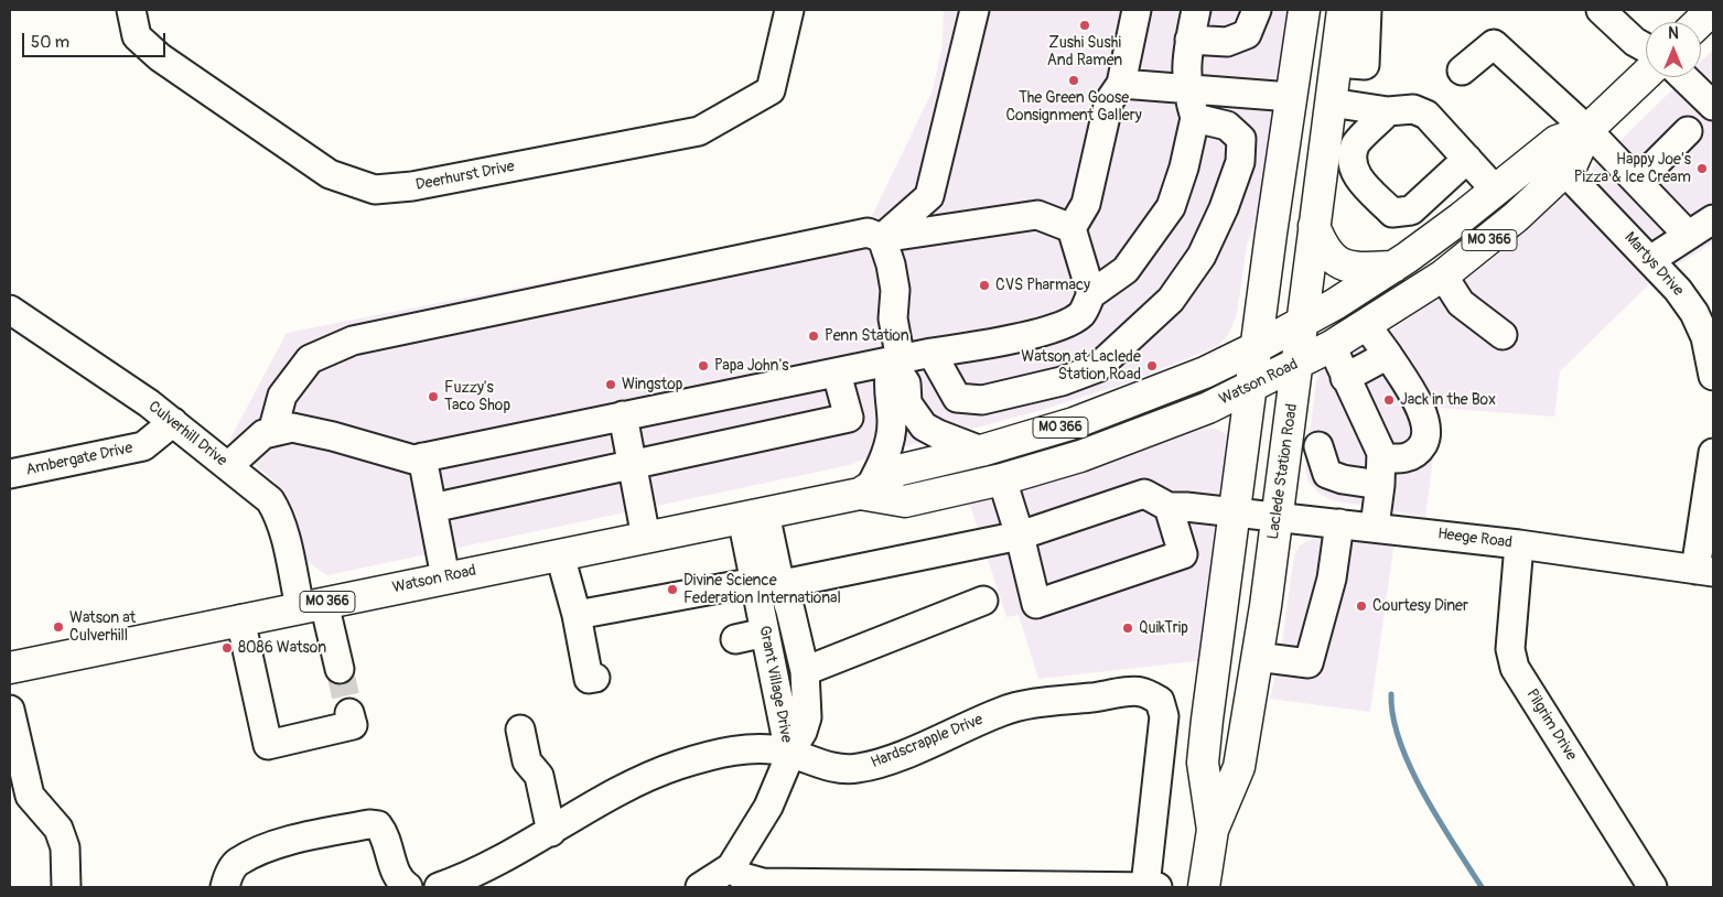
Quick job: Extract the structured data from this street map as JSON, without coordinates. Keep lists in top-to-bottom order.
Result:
{
  "streets": {
    "main road": ["MO 366", "Watson Road", "Laclede Station Road"],
    "street": [
      "Deerhurst Drive",
      "Martys Drive",
      "Culverhill Drive",
      "Ambergate Drive",
      "Heege Road",
      "Grant Village Drive",
      "Pilgrim Drive",
      "Hardscrapple Drive"
    ]
  },
  "crossings": [
    ["Martys Drive", "Watson Road"],
    ["Watson Road", "Culverhill Drive"],
    ["Watson Road", "Laclede Station Road"],
    ["Watson Road", "Grant Village Drive"],
    ["Culverhill Drive", "Ambergate Drive"],
    ["Laclede Station Road", "Heege Road"],
    ["Heege Road", "Pilgrim Drive"],
    ["Grant Village Drive", "Hardscrapple Drive"]
  ],
  "places": [
    "Zushi Sushi And Ramen",
    "The Green Goose Consignment Gallery",
    "Happy Joe’s Pizza & Ice Cream",
    "CVS Pharmacy",
    "Penn Station",
    "Papa John's",
    "Watson at Laclede Station Road",
    "Wingstop",
    "Fuzzy's Taco Shop",
    "Jack in the Box",
    "Divine Science Federation International",
    "Courtesy Diner",
    "Watson at Culverhill",
    "QuikTrip",
    "8086 Watson"
  ],
  "scale_bar": "50 m",
  "north": "top"
}
